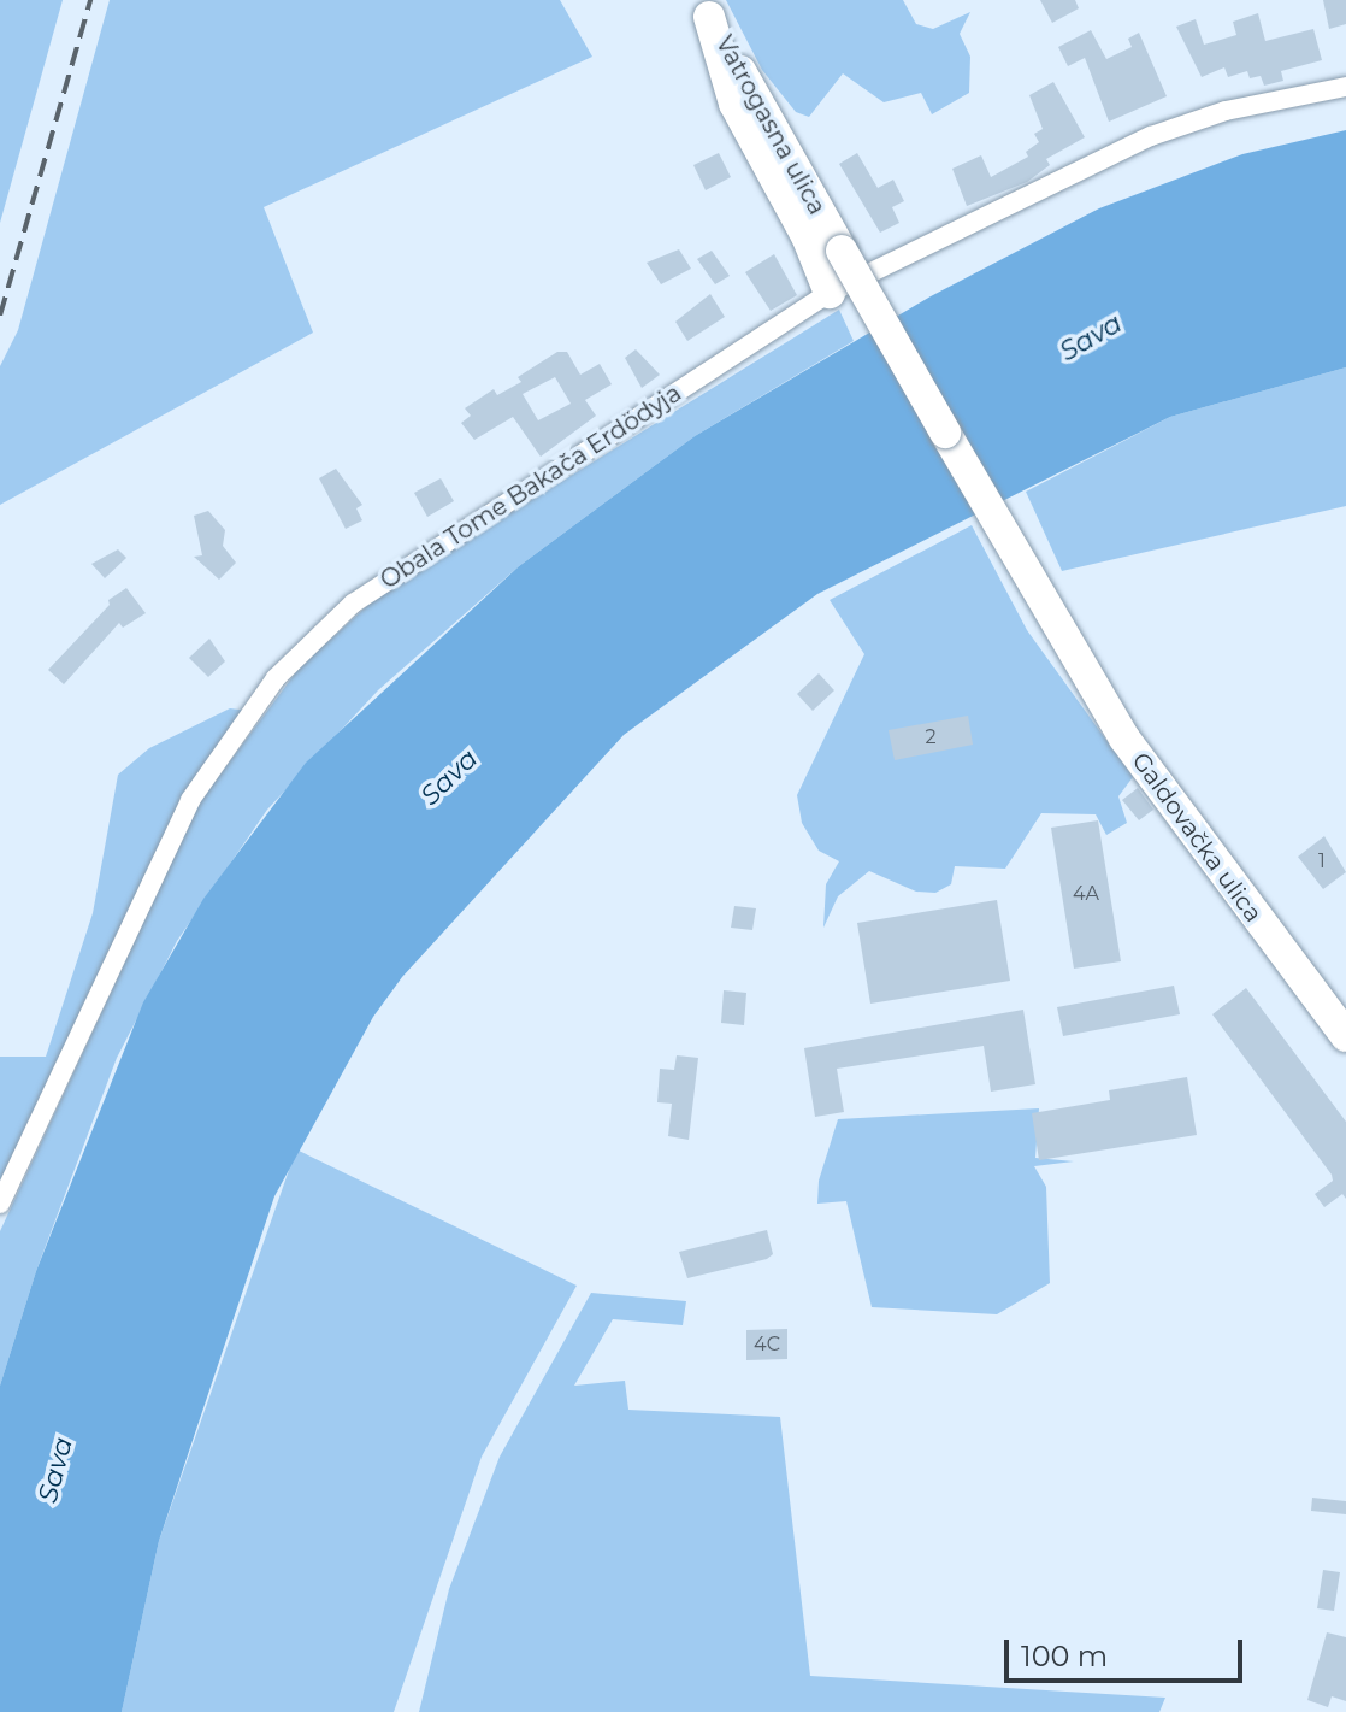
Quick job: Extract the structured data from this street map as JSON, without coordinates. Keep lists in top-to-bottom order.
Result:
{
  "streets": {
    "main road": ["Vatrogasna ulica", "Galdovačka ulica"],
    "street": ["Obala Tome Bakača Erdödyja"]
  },
  "crossings": [
    ["Vatrogasna ulica", "Galdovačka ulica"]
  ],
  "water": ["Sava"],
  "house_numbers": [
    "2",
    "1",
    "4A",
    "4C"
  ],
  "scale_bar": "100 m"
}
